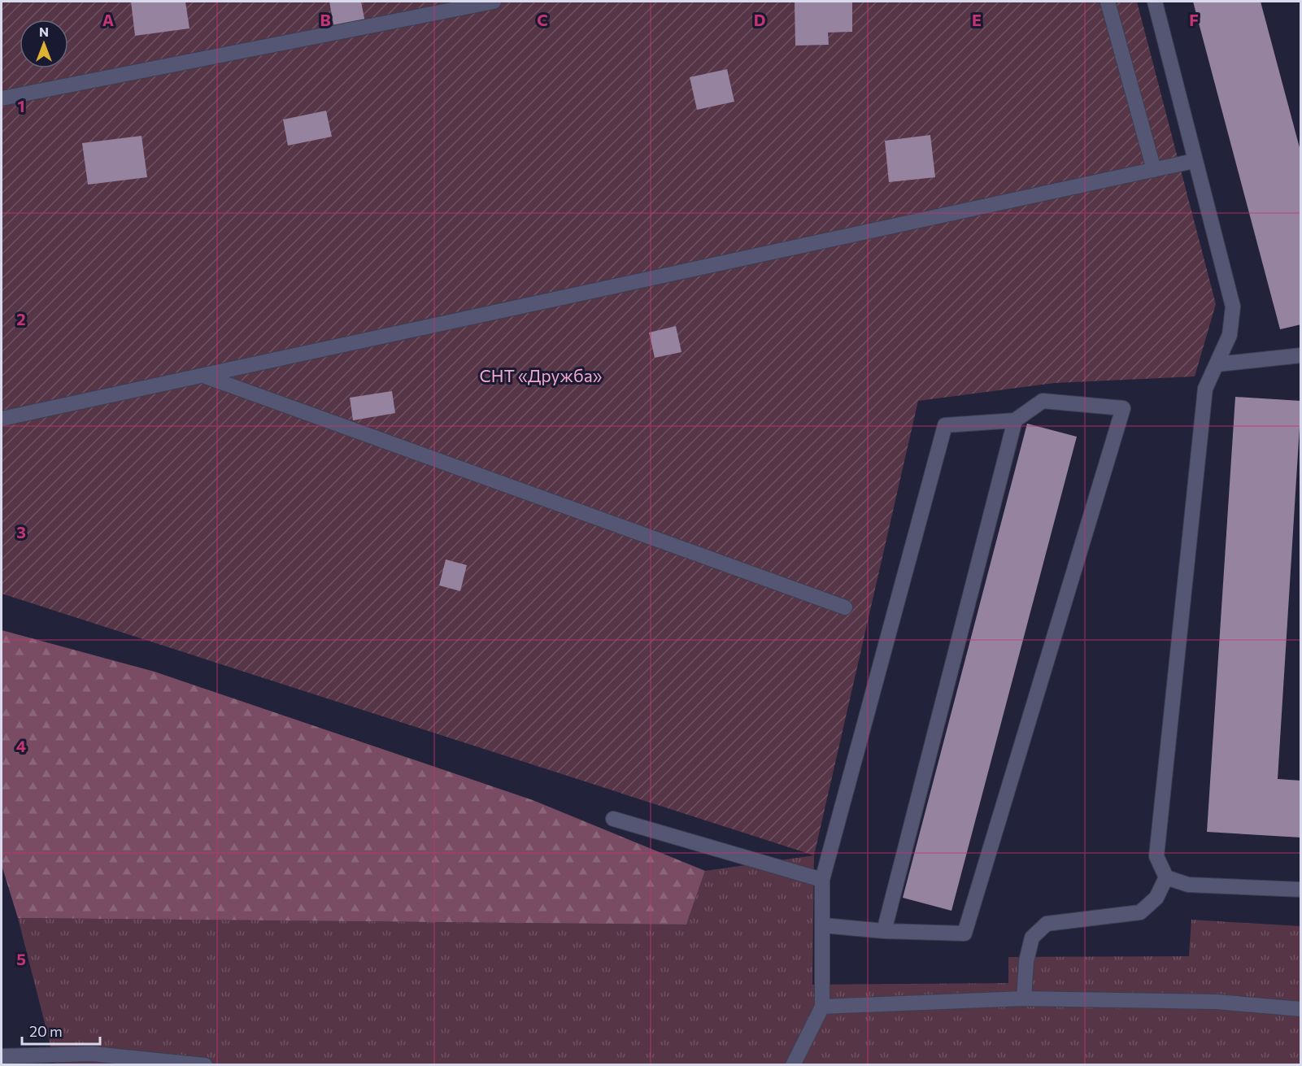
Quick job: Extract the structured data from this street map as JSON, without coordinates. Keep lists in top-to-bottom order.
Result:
{
  "parks": ["СНТ «Дружба»"],
  "scale_bar": "20 m",
  "north": "top",
  "grid": {
    "columns": [
      "A",
      "B",
      "C",
      "D",
      "E",
      "F"
    ],
    "rows": [
      "1",
      "2",
      "3",
      "4",
      "5"
    ]
  }
}
